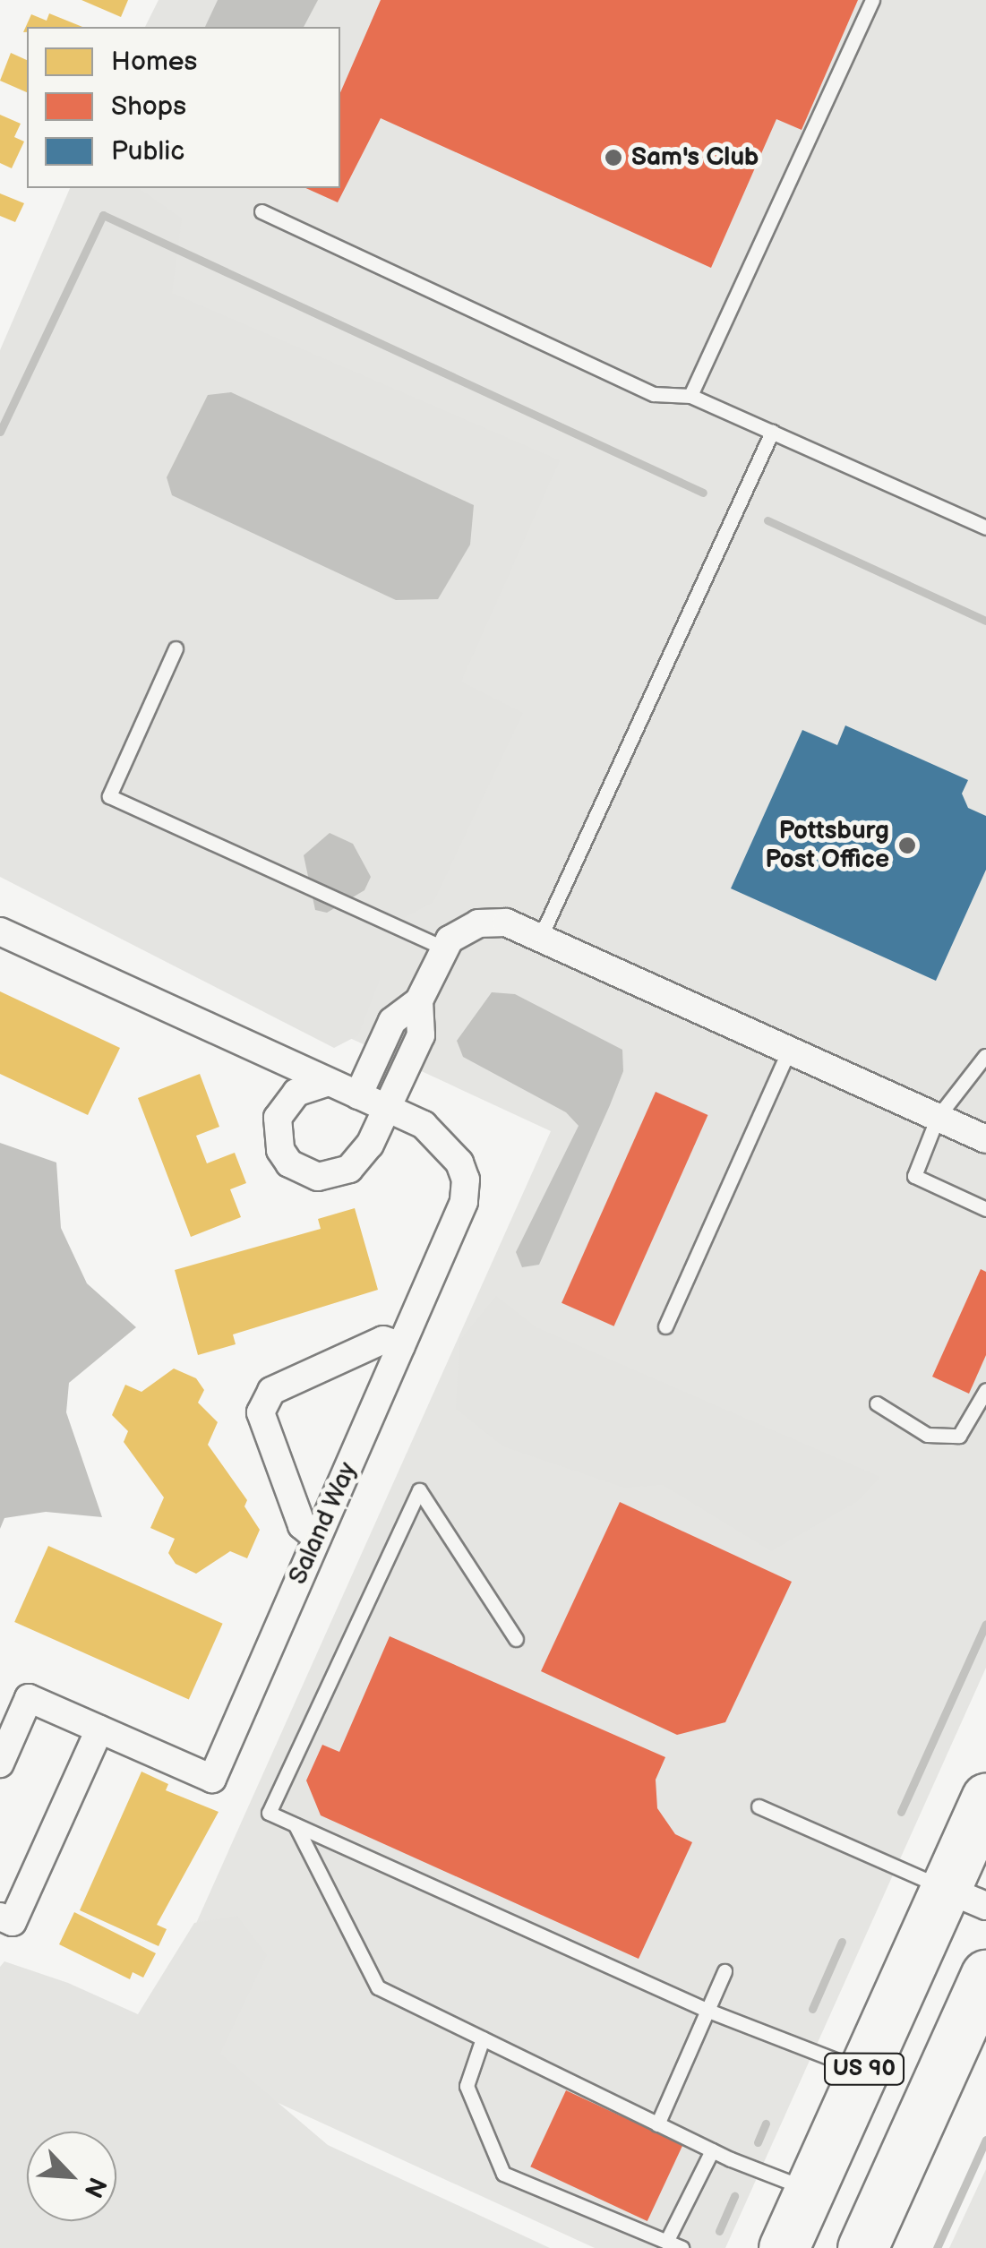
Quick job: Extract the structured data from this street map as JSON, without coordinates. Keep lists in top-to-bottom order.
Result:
{
  "streets": {
    "highway": ["US 90"],
    "street": ["Saland Way"]
  },
  "places": ["Sam's Club", "Pottsburg Post Office"],
  "legend": ["Homes", "Shops", "Public"],
  "north": "bottom right"
}
